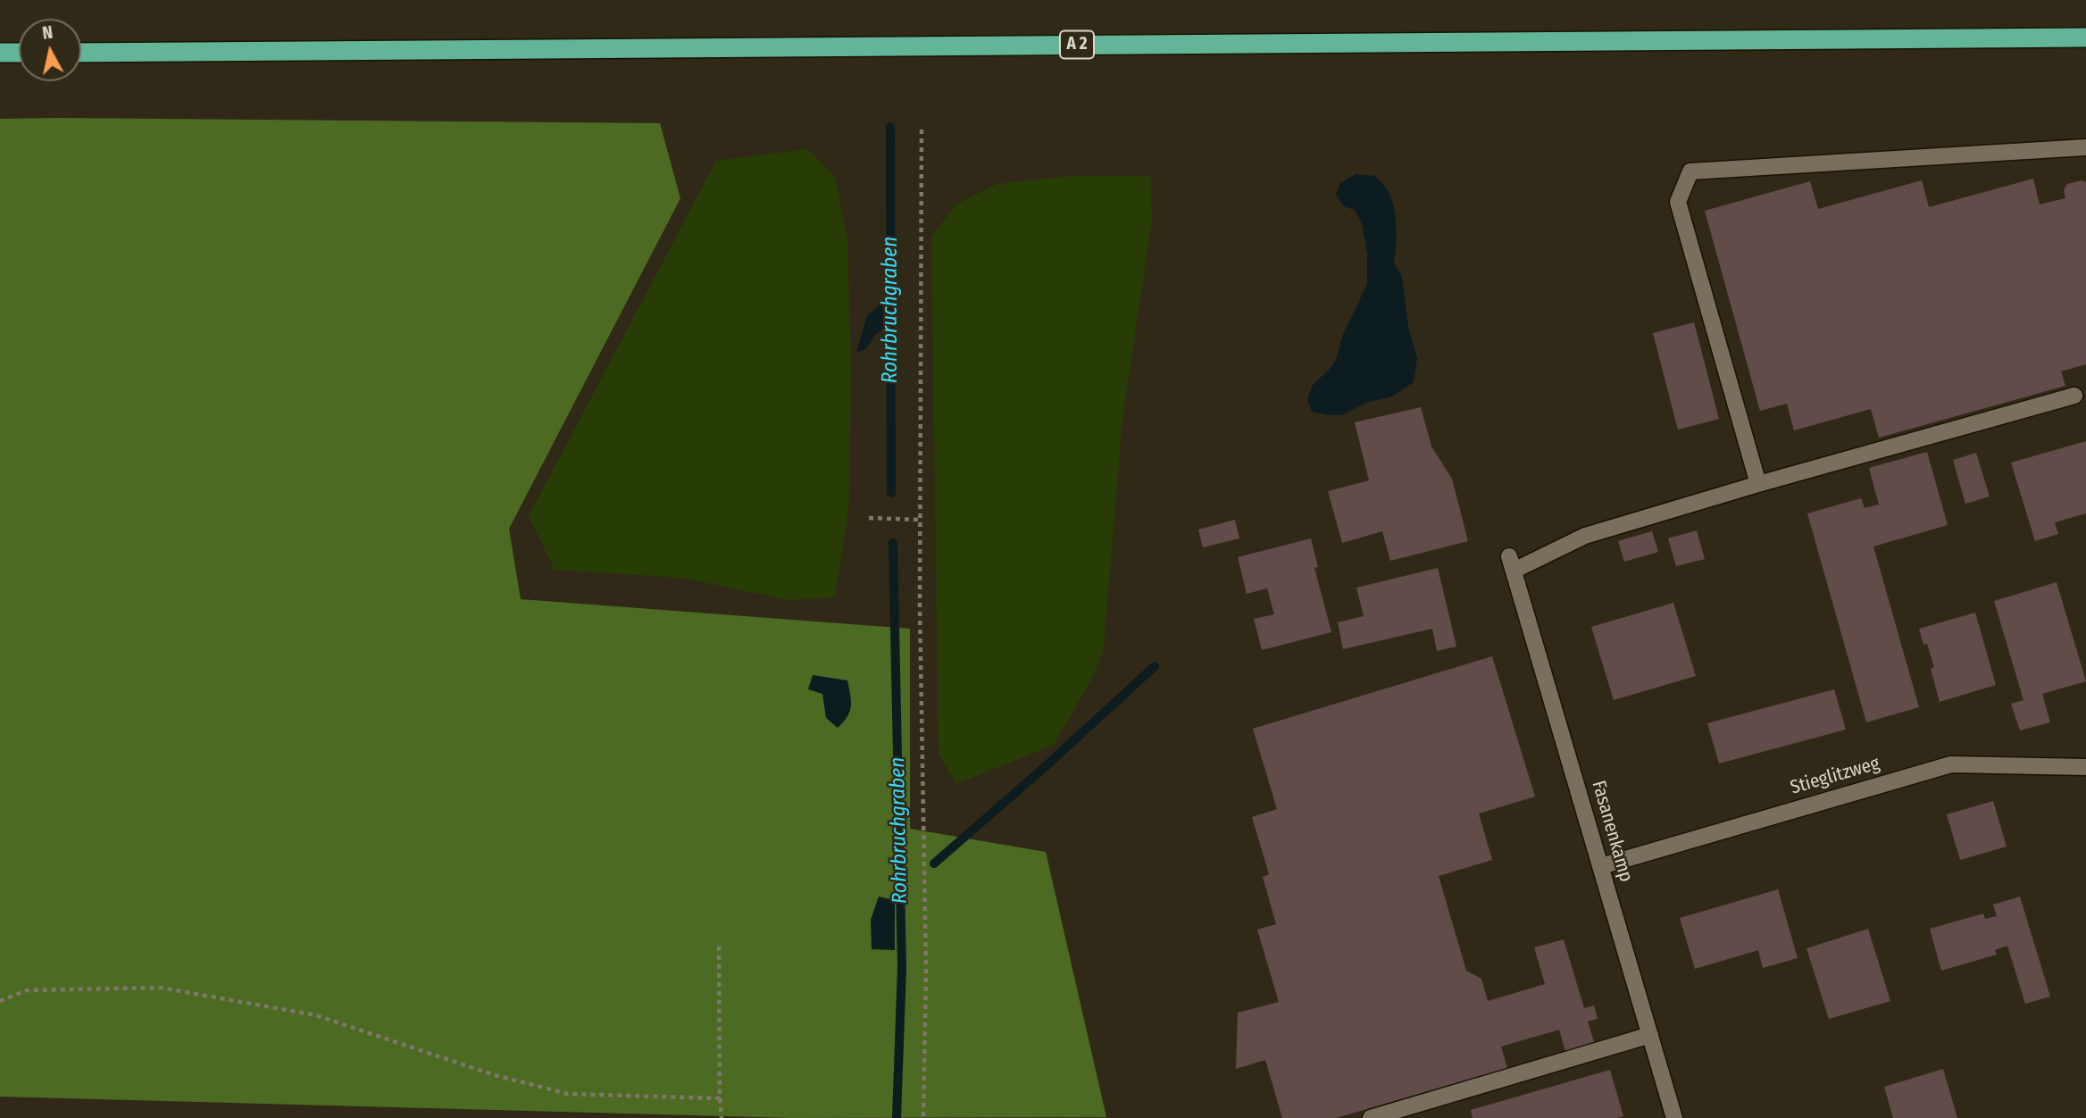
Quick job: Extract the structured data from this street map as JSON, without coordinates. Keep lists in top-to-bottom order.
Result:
{
  "streets": {
    "highway": ["A 2"],
    "street": ["Stieglitzweg", "Fasanenkamp"]
  },
  "crossings": [
    ["Stieglitzweg", "Fasanenkamp"]
  ],
  "water": ["Rohrbruchgraben"],
  "north": "top"
}
